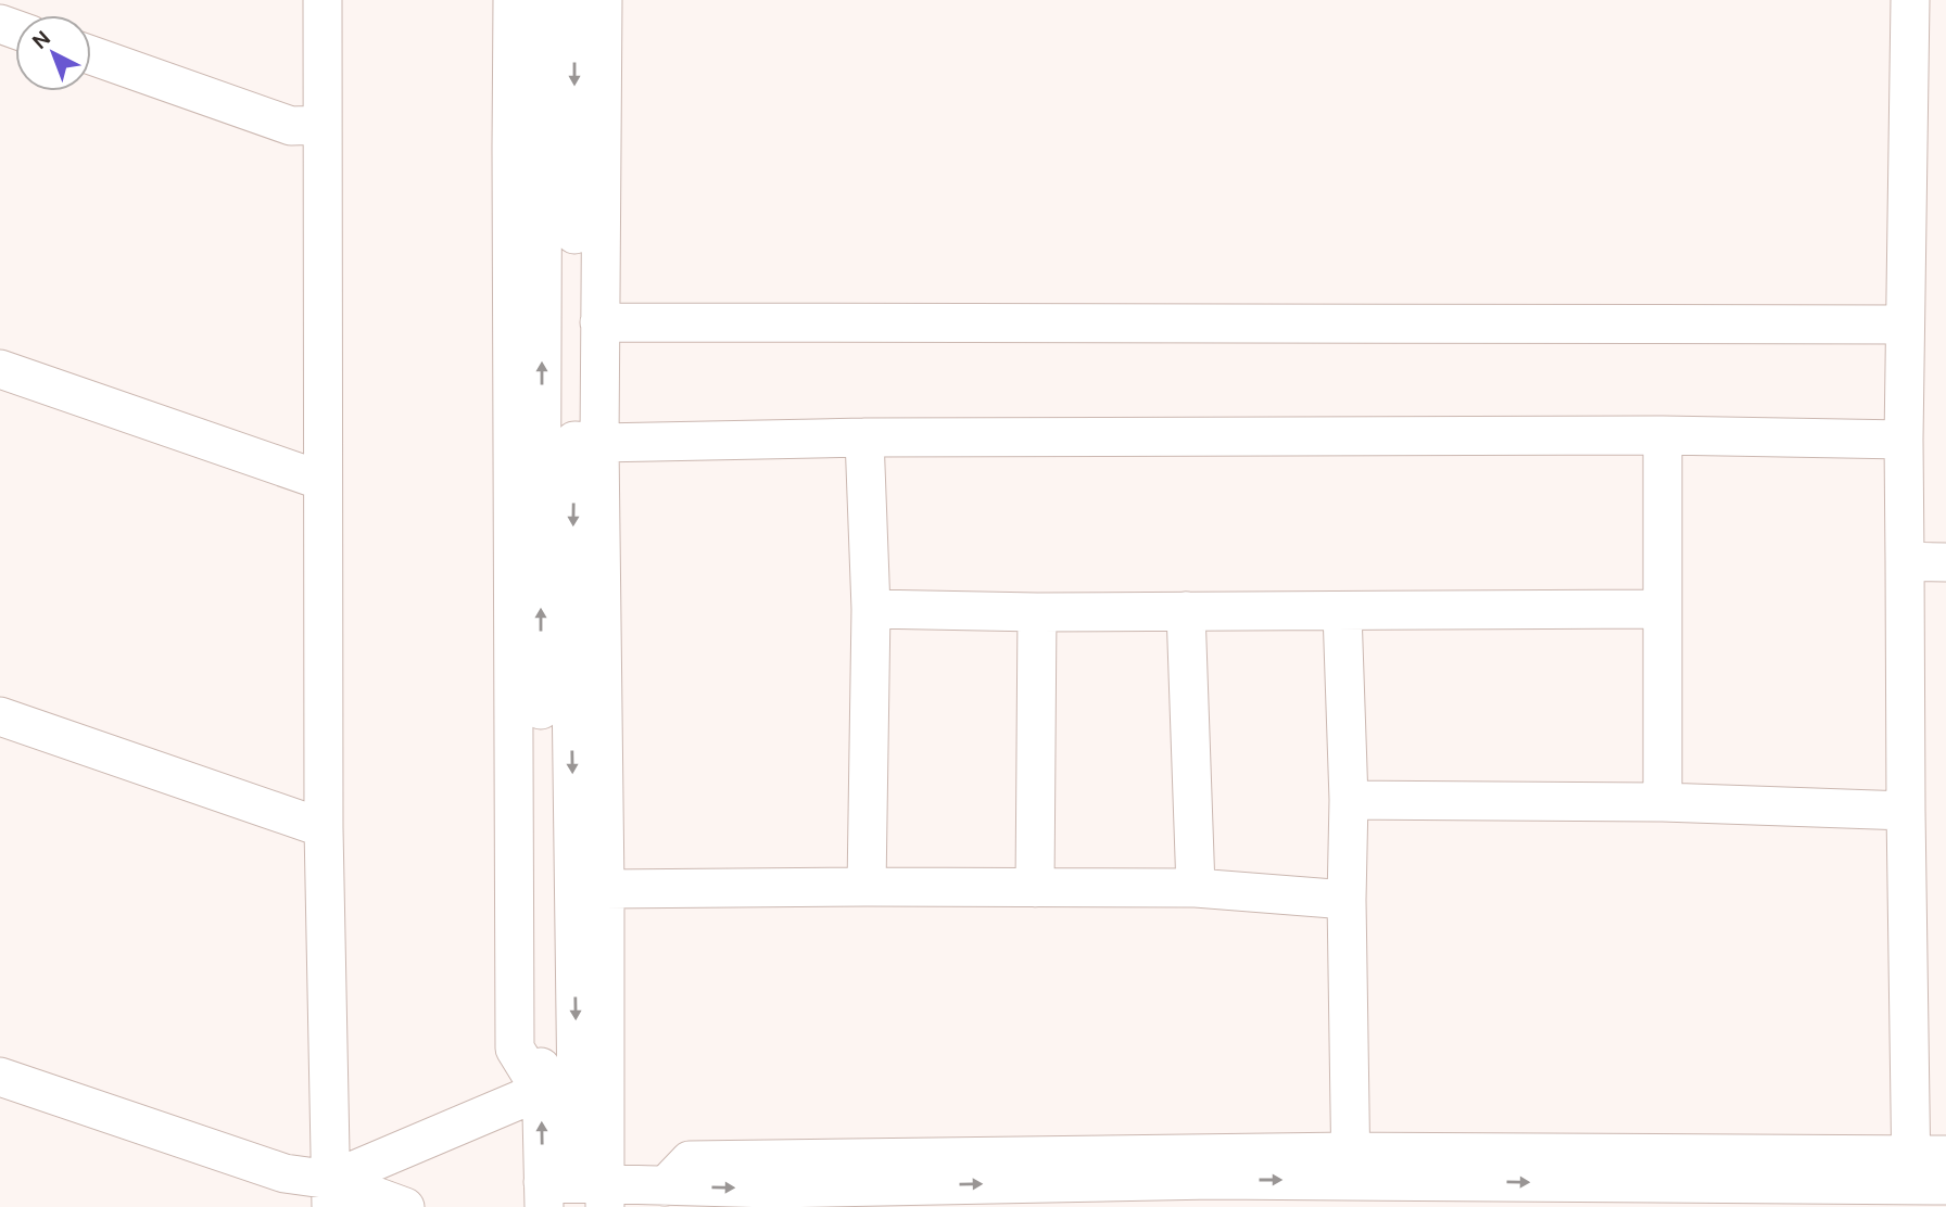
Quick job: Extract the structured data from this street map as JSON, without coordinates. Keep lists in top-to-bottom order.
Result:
{
  "north": "top left"
}
